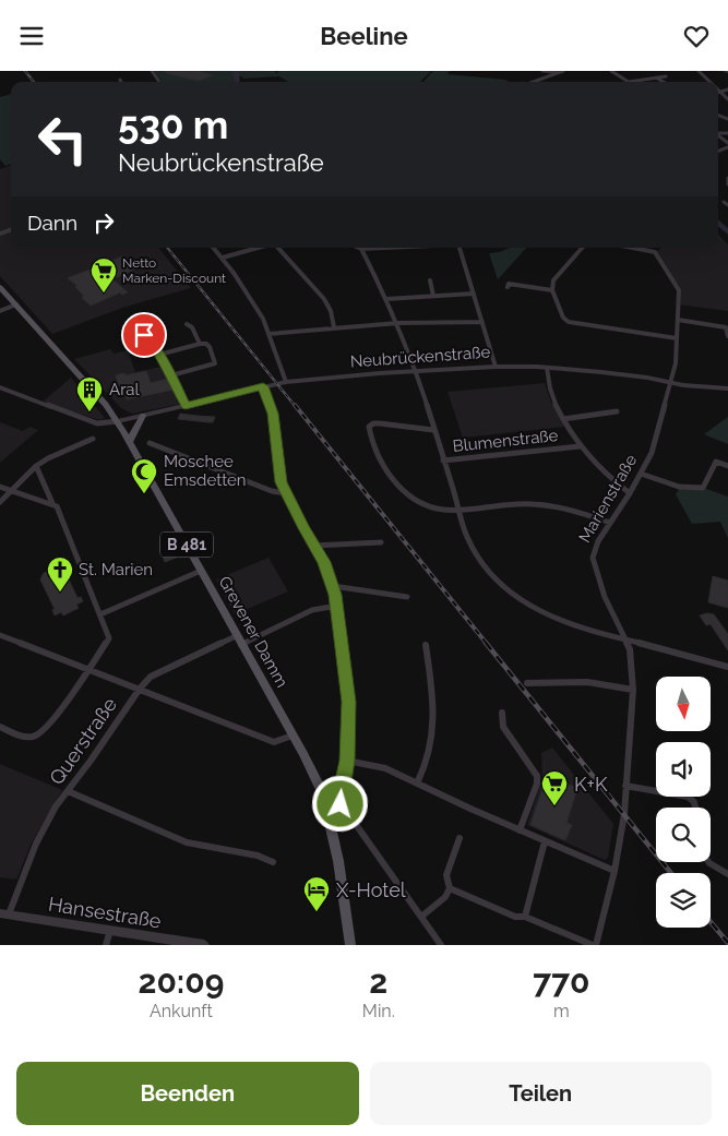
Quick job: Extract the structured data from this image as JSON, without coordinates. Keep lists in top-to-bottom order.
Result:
{
  "streets": {
    "main road": ["B 481", "Grevener Damm"],
    "street": [
      "Neubrückenstraße",
      "Blumenstraße",
      "Marienstraße",
      "Querstraße",
      "Hansestraße"
    ]
  },
  "crossings": [
    ["Neubrückenstraße", "Blumenstraße"],
    ["Neubrückenstraße", "Marienstraße"],
    ["Neubrückenstraße", "Grevener Damm"],
    ["Grevener Damm", "Querstraße"],
    ["Querstraße", "Hansestraße"]
  ],
  "places": {
    "supermarket": ["Netto Marken-Discount", "K+K"],
    "building": ["Aral"],
    "mosque": ["Moschee Emsdetten"],
    "church": ["St. Marien"],
    "hotel": ["X-Hotel"]
  },
  "north": "bottom",
  "page": {
    "header": "Beeline",
    "turn": ["530 m", "Neubrückenstraße"],
    "then": "Dann",
    "eta": [
      "20:09",
      "Ankunft",
      "2",
      "Min.",
      "770",
      "m"
    ],
    "buttons": ["Beenden", "Teilen"]
  }
}
